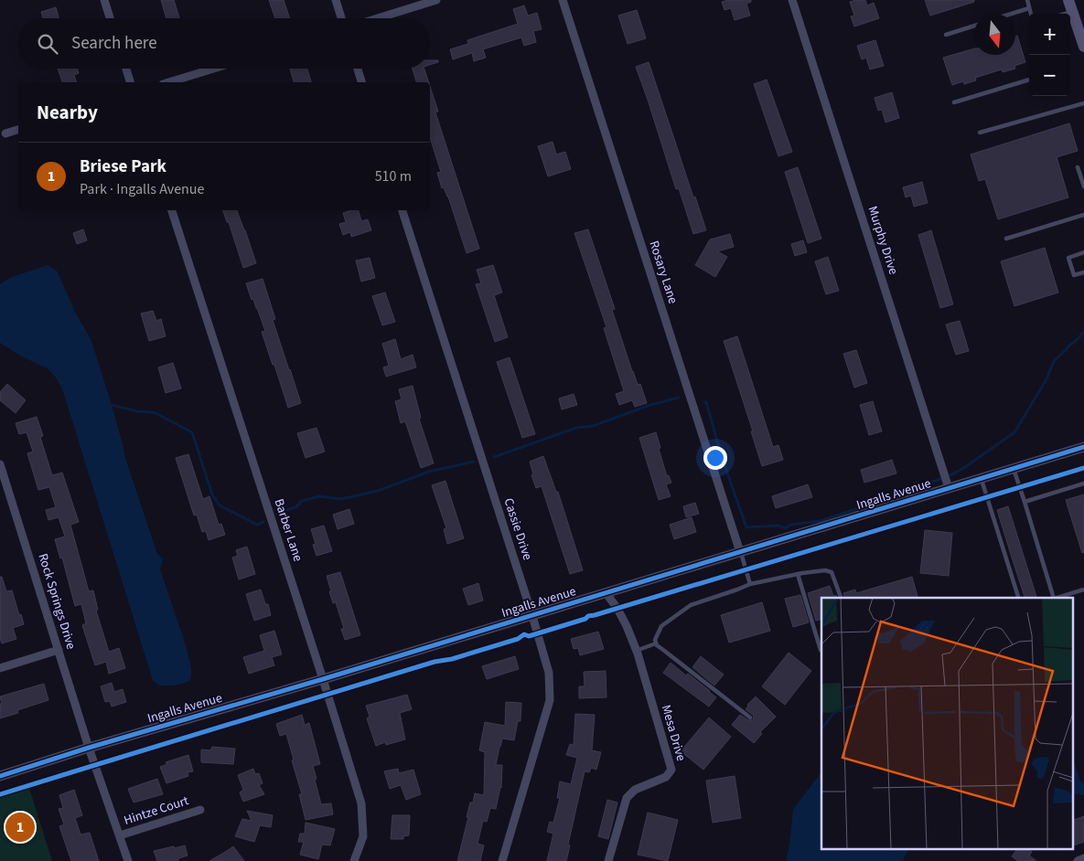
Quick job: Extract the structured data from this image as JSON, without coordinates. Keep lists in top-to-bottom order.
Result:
{
  "streets": {
    "street": [
      "Murphy Drive",
      "Rosary Lane",
      "Ingalls Avenue",
      "Cassie Drive",
      "Barber Lane",
      "Rock Springs Drive",
      "Mesa Drive",
      "Hintze Court"
    ]
  },
  "crossings": [
    ["Murphy Drive", "Ingalls Avenue"],
    ["Rosary Lane", "Ingalls Avenue"],
    ["Ingalls Avenue", "Cassie Drive"],
    ["Ingalls Avenue", "Barber Lane"],
    ["Ingalls Avenue", "Rock Springs Drive"],
    ["Ingalls Avenue", "Mesa Drive"],
    ["Rock Springs Drive", "Hintze Court"]
  ],
  "north": "bottom",
  "page": {
    "map_buttons": ["+", "−"],
    "search": "Search here",
    "heading": "Nearby",
    "list": [
      {
        "mark": "1",
        "name": "Briese Park",
        "note": "Park · Ingalls Avenue",
        "value": "510 m"
      }
    ],
    "pins": "1"
  }
}
